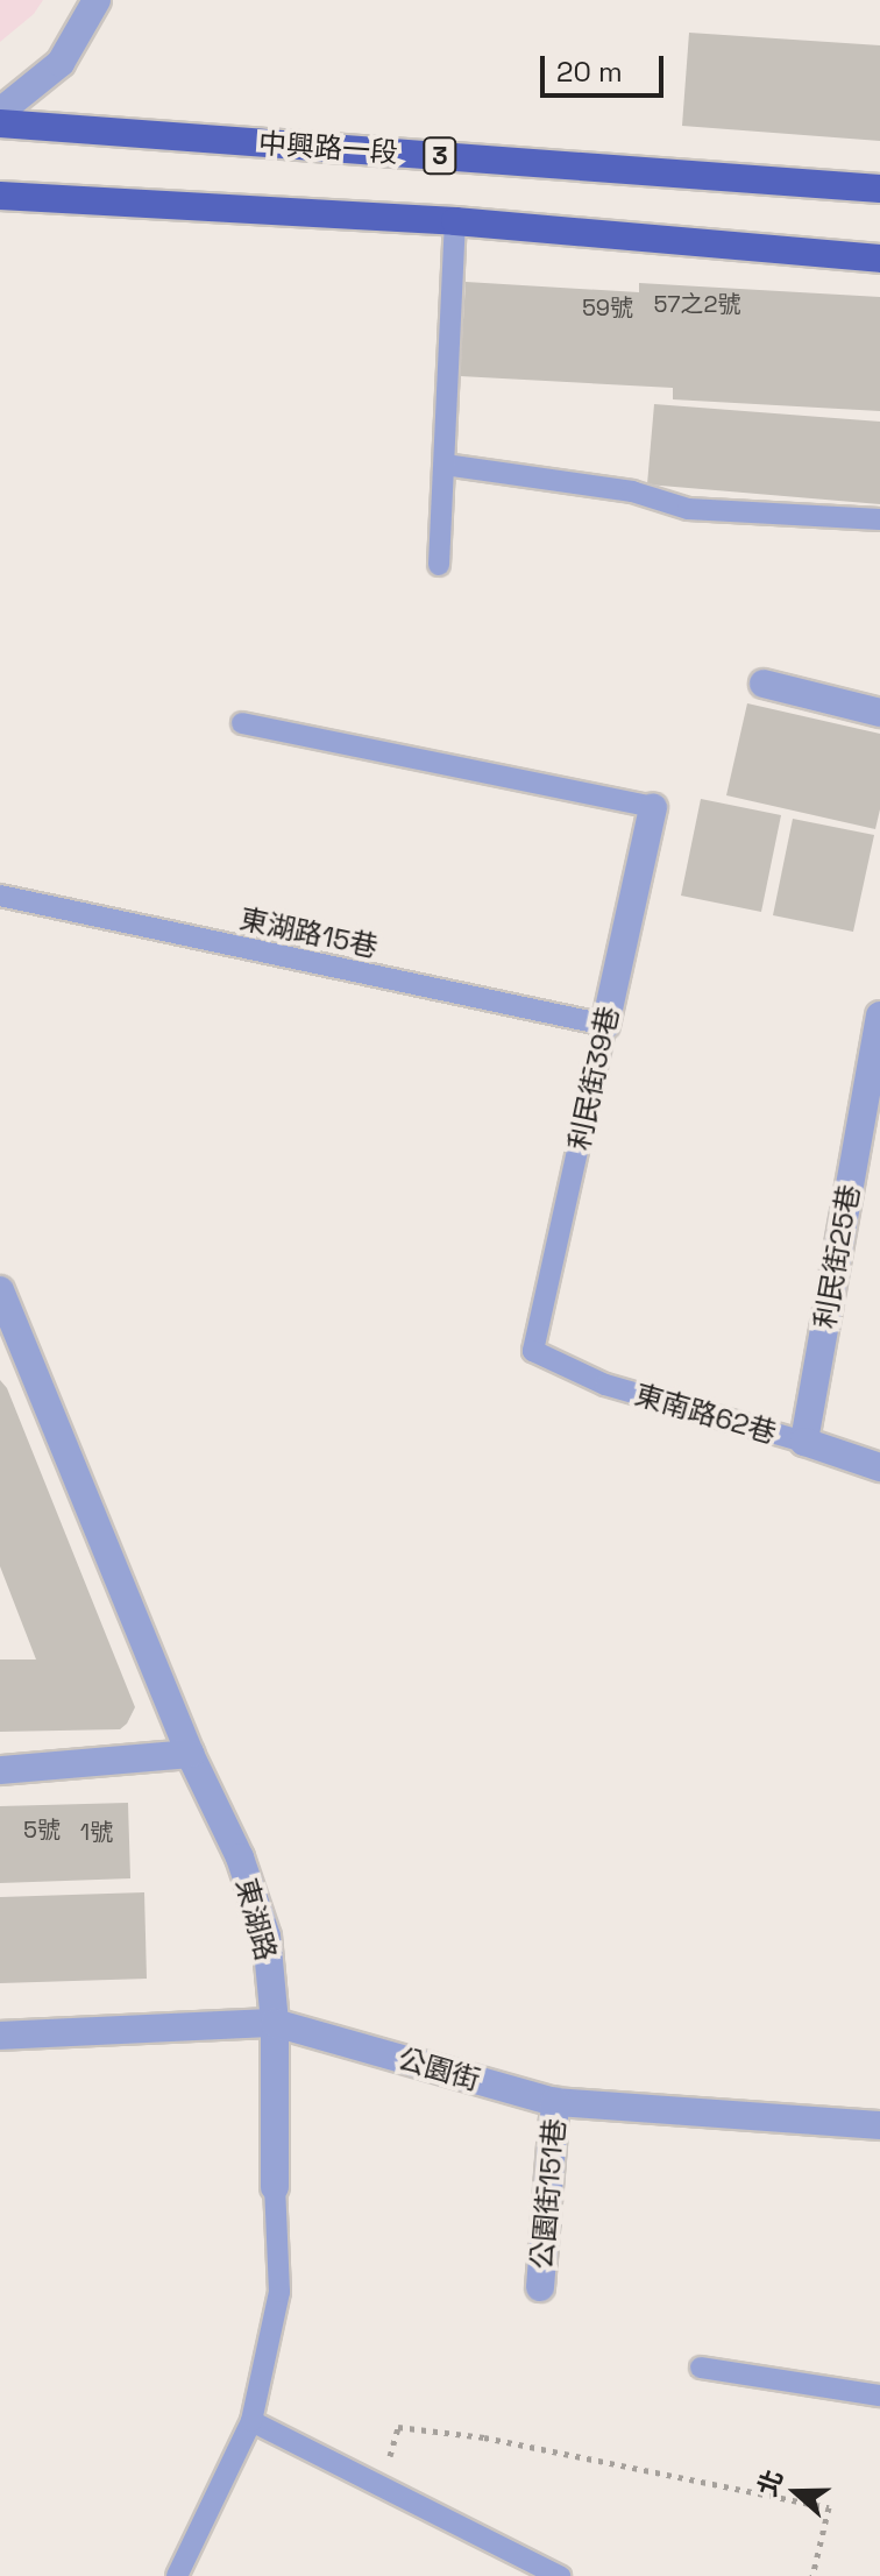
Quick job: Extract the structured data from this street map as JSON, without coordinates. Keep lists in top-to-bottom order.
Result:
{
  "streets": {
    "main road": ["中興路一段", "3"],
    "street": [
      "利民街39巷",
      "利民街25巷",
      "東南路62巷",
      "東湖路",
      "公園街",
      "公園街151巷"
    ],
    "lane": ["東湖路15巷"]
  },
  "crossings": [
    ["東湖路15巷", "利民街39巷"],
    ["利民街39巷", "東南路62巷"],
    ["利民街25巷", "東南路62巷"],
    ["東湖路", "公園街"],
    ["公園街", "公園街151巷"]
  ],
  "house_numbers": [
    "57之2號",
    "59號",
    "5號",
    "1號"
  ],
  "scale_bar": "20 m",
  "north": "left"
}
